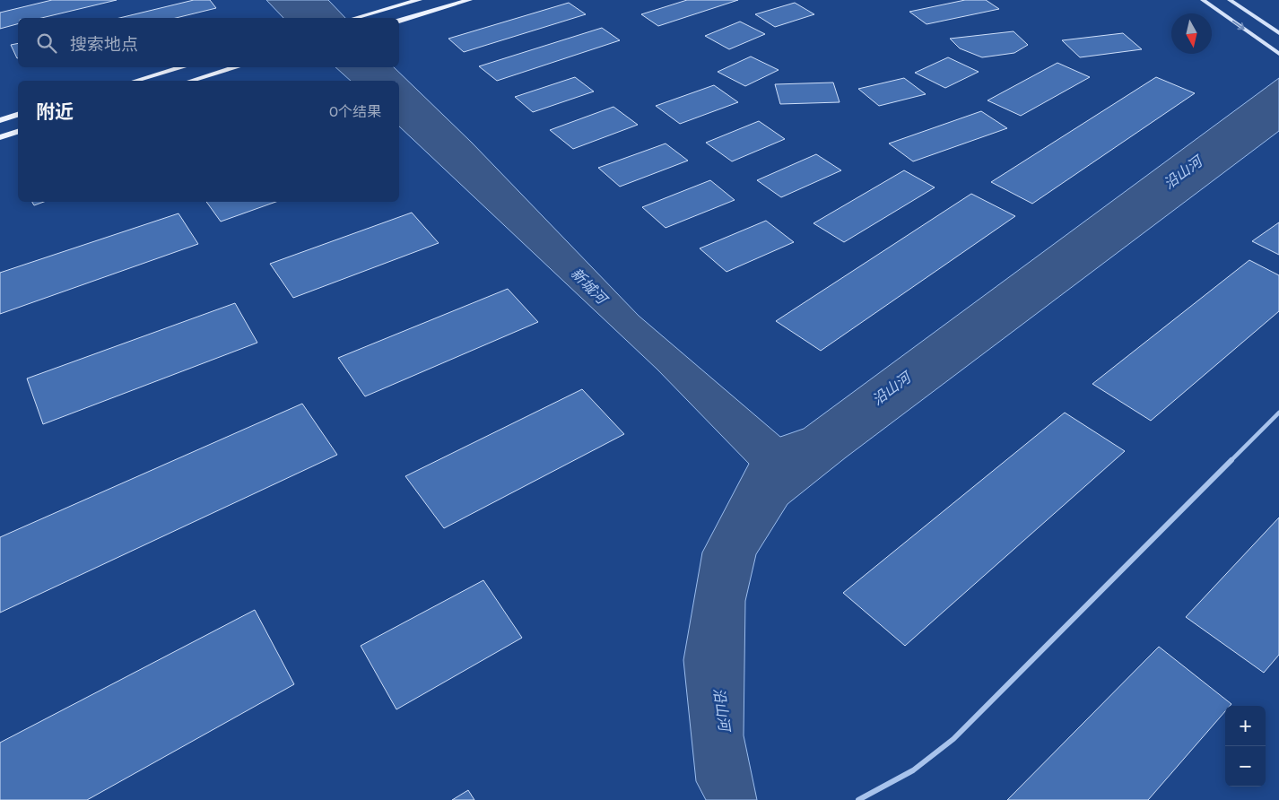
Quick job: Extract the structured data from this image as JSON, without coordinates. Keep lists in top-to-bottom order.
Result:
{
  "water": ["沿山河", "新城河"],
  "north": "bottom",
  "page": {
    "search": "搜索地点",
    "heading": ["附近", "0个结果"],
    "map_buttons": ["+", "−"]
  }
}
